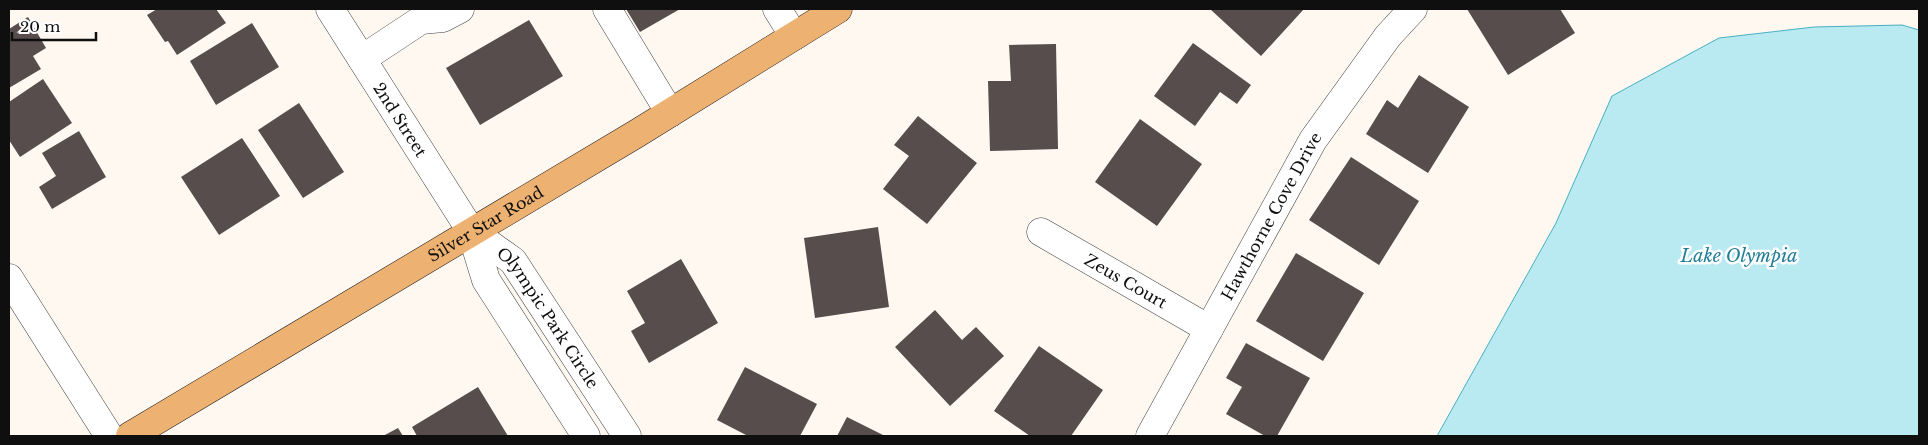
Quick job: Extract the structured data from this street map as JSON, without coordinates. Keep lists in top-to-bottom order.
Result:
{
  "streets": {
    "main road": ["Silver Star Road"],
    "street": [
      "2nd Street",
      "Hawthorne Cove Drive",
      "Zeus Court",
      "Olympic Park Circle"
    ]
  },
  "crossings": [
    ["2nd Street", "Silver Star Road"],
    ["2nd Street", "Olympic Park Circle"],
    ["Hawthorne Cove Drive", "Zeus Court"],
    ["Silver Star Road", "Olympic Park Circle"]
  ],
  "water": ["Lake Olympia"],
  "scale_bar": "20 m"
}
